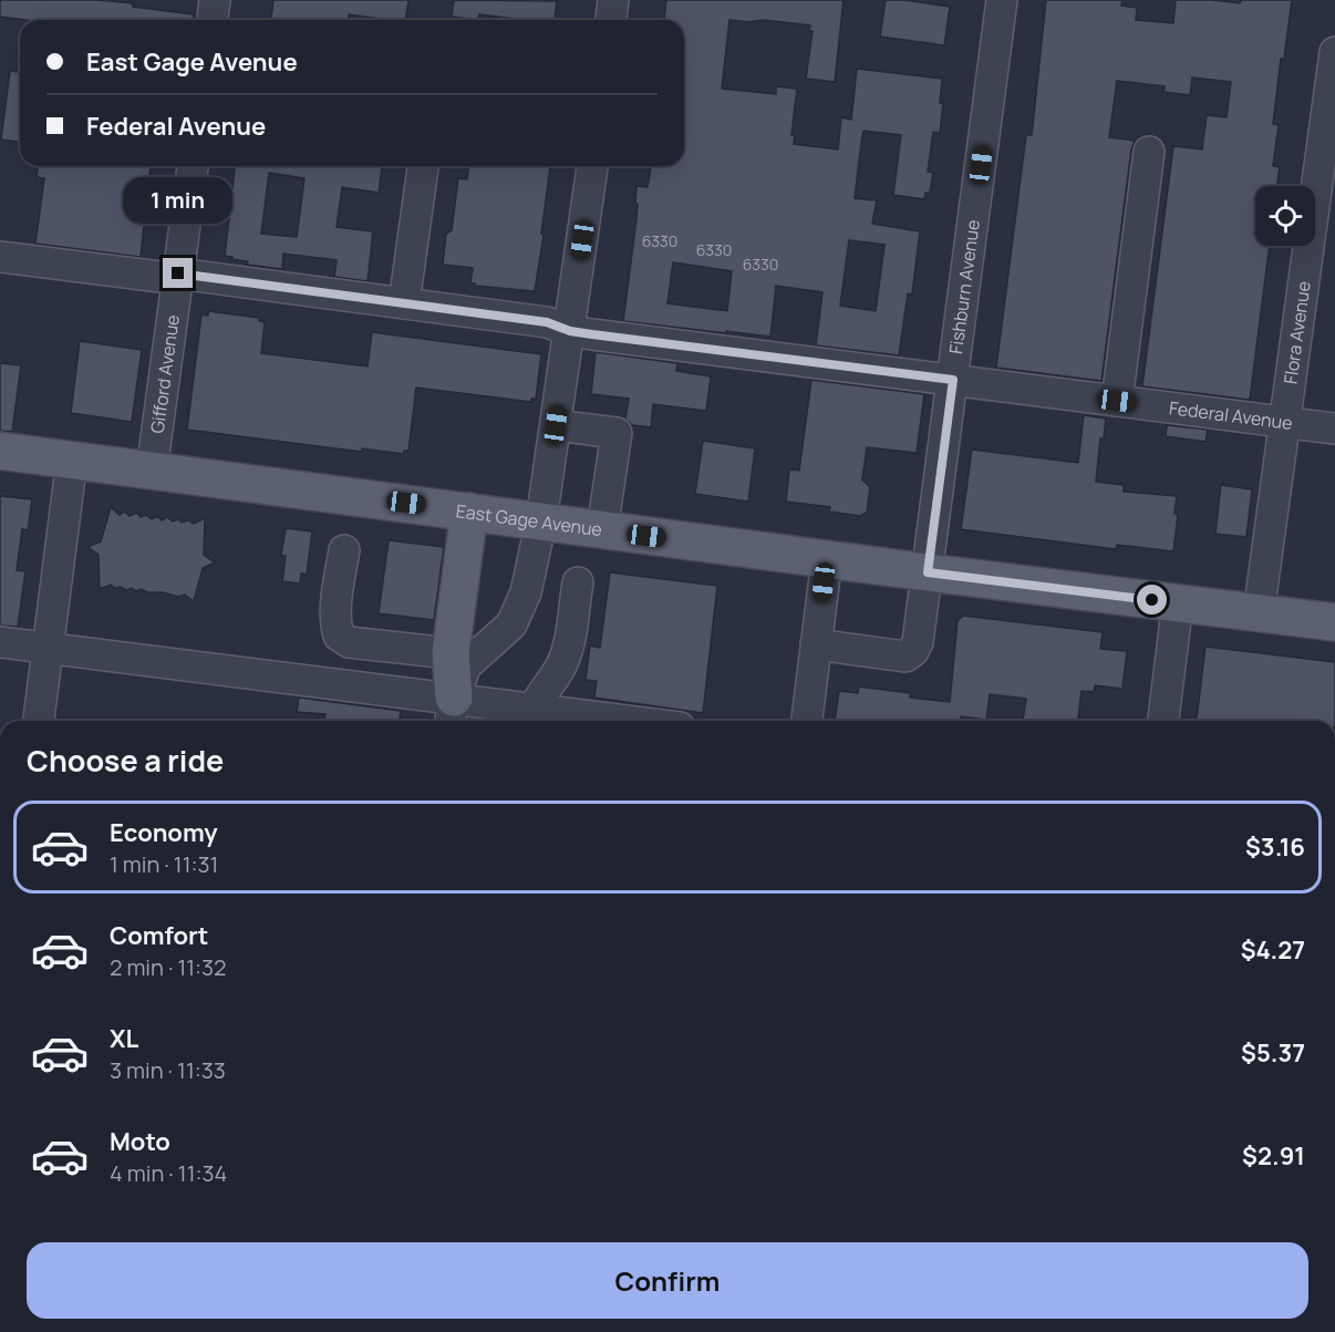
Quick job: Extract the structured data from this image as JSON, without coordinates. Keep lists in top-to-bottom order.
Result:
{
  "streets": {
    "main road": ["East Gage Avenue"],
    "street": [
      "Fishburn Avenue",
      "Flora Avenue",
      "Gifford Avenue",
      "Federal Avenue"
    ]
  },
  "crossings": [
    ["Fishburn Avenue", "Federal Avenue"],
    ["Fishburn Avenue", "East Gage Avenue"],
    ["Flora Avenue", "Federal Avenue"],
    ["Flora Avenue", "East Gage Avenue"],
    ["Gifford Avenue", "Federal Avenue"],
    ["Gifford Avenue", "East Gage Avenue"]
  ],
  "house_numbers": ["6330", "6330", "6330"],
  "page": {
    "banner": ["East Gage Avenue", "Federal Avenue"],
    "bubble": "1 min",
    "heading": "Choose a ride",
    "list": [
      {
        "name": "Economy",
        "note": "1 min · 11:31",
        "value": "$3.16"
      },
      {
        "name": "Comfort",
        "note": "2 min · 11:32",
        "value": "$4.27"
      },
      {
        "name": "XL",
        "note": "3 min · 11:33",
        "value": "$5.37"
      },
      {
        "name": "Moto",
        "note": "4 min · 11:34",
        "value": "$2.91"
      }
    ],
    "buttons": "Confirm"
  }
}
